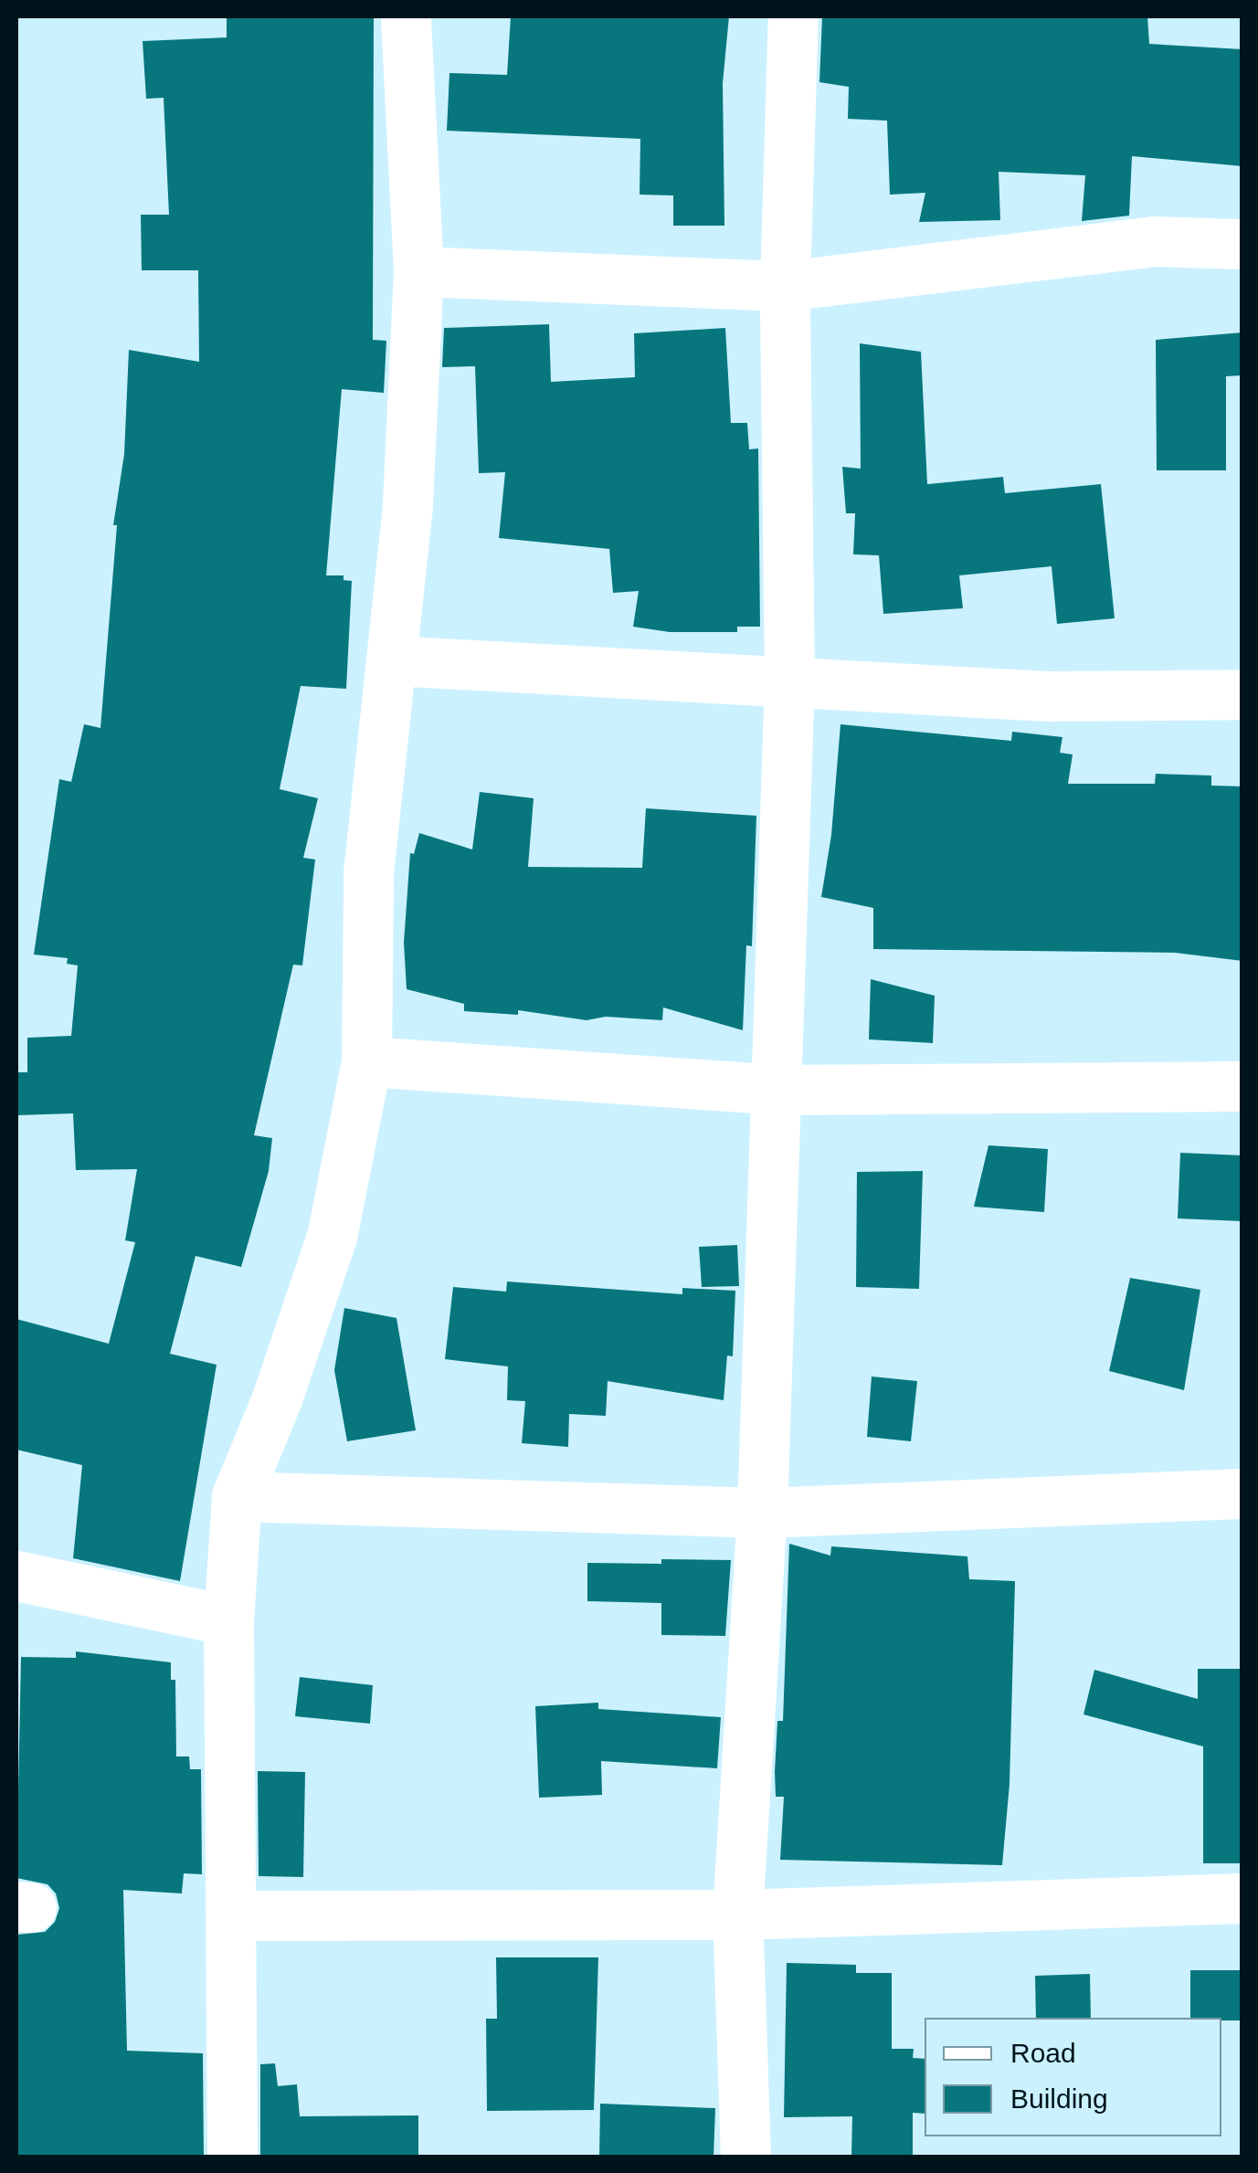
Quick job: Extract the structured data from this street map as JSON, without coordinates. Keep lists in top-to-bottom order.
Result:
{
  "legend": ["Road", "Building"]
}
